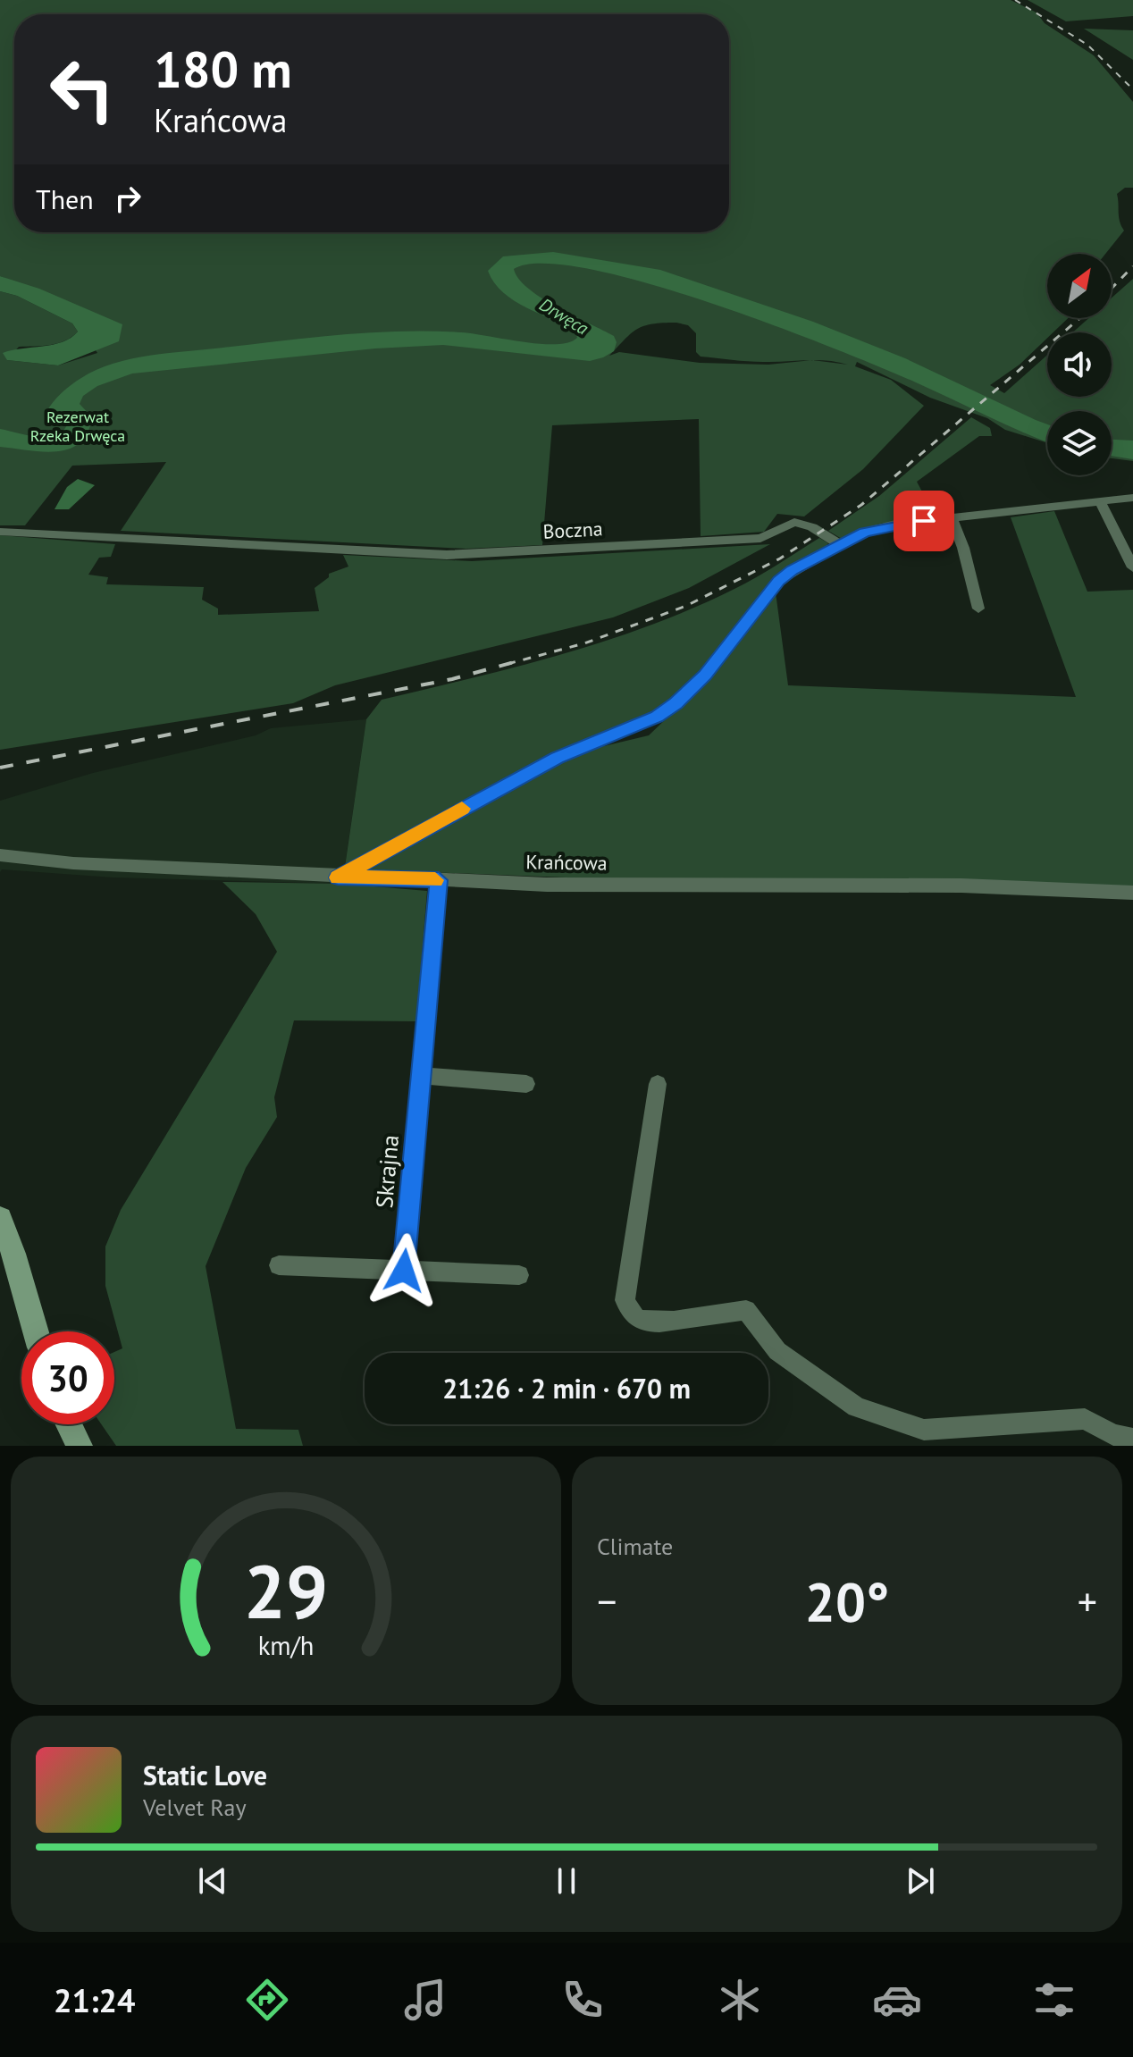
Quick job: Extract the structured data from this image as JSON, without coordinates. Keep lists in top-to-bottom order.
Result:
{
  "streets": {
    "street": ["Boczna", "Krańcowa", "Skrajna"]
  },
  "crossings": [
    ["Krańcowa", "Skrajna"]
  ],
  "water": ["Drwęca"],
  "parks": ["Rezerwat Rzeka Drwęca"],
  "north": "top right",
  "page": {
    "turn": ["180 m", "Krańcowa"],
    "then": "Then",
    "limit": "30",
    "trip": "21:26 · 2 min · 670 m",
    "tile": "Climate",
    "heat": ["−", "20°", "+"],
    "song": ["Static Love", "Velvet Ray"],
    "tabs": "21:24",
    "gauge": ["29", "km/h"]
  }
}
